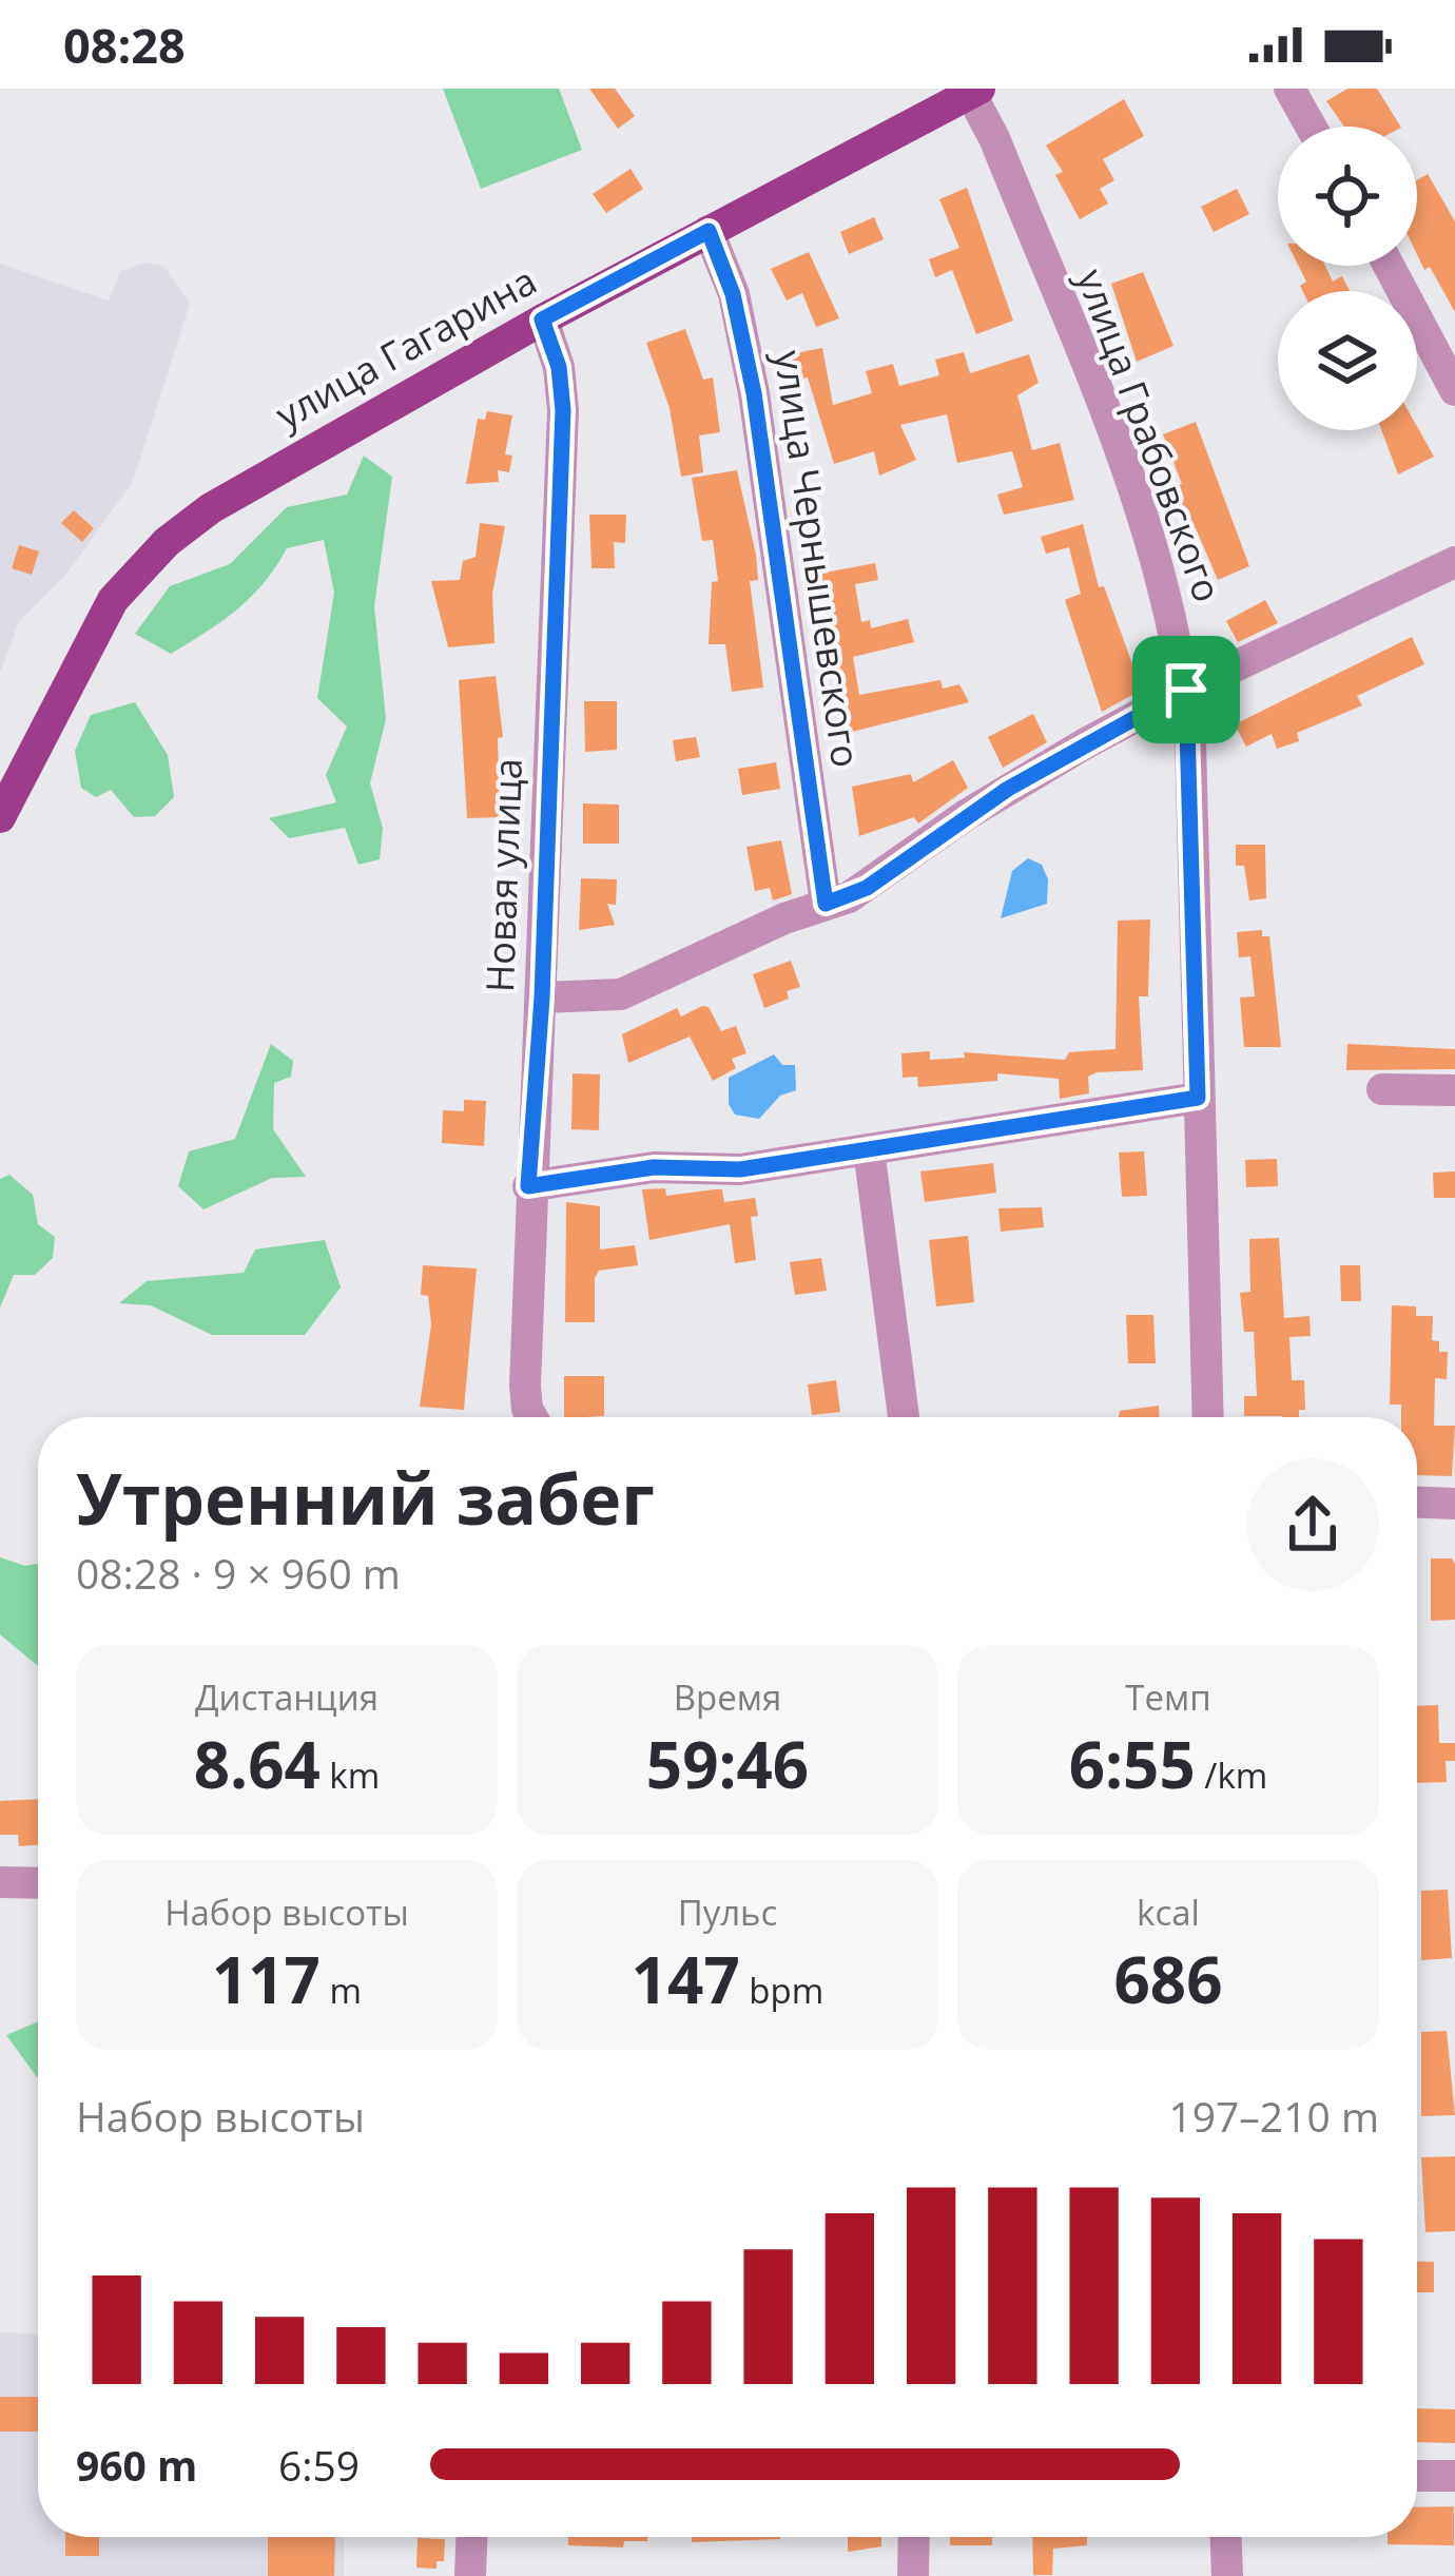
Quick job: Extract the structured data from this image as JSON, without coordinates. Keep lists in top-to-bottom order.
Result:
{
  "streets": {
    "main road": ["улица Гагарина"],
    "street": ["улица Грабовского", "улица Чернышевского", "Новая улица"]
  },
  "crossings": [
    ["улица Гагарина", "улица Грабовского"],
    ["улица Гагарина", "улица Чернышевского"],
    ["улица Гагарина", "Новая улица"]
  ],
  "page": {
    "status": "08:28",
    "heading": ["Утренний забег", "08:28 · 9 × 960 m"],
    "stats": [
      ["Дистанция", "8.64 km"],
      ["Время", "59:46"],
      ["Темп", "6:55 /km"],
      ["Набор высоты", "117 m"],
      ["Пульс", "147 bpm"],
      ["kcal", "686"]
    ],
    "chart": ["Набор высоты", "197–210 m"],
    "list": [
      {
        "name": "960 m",
        "note": "6:59"
      }
    ]
  }
}
